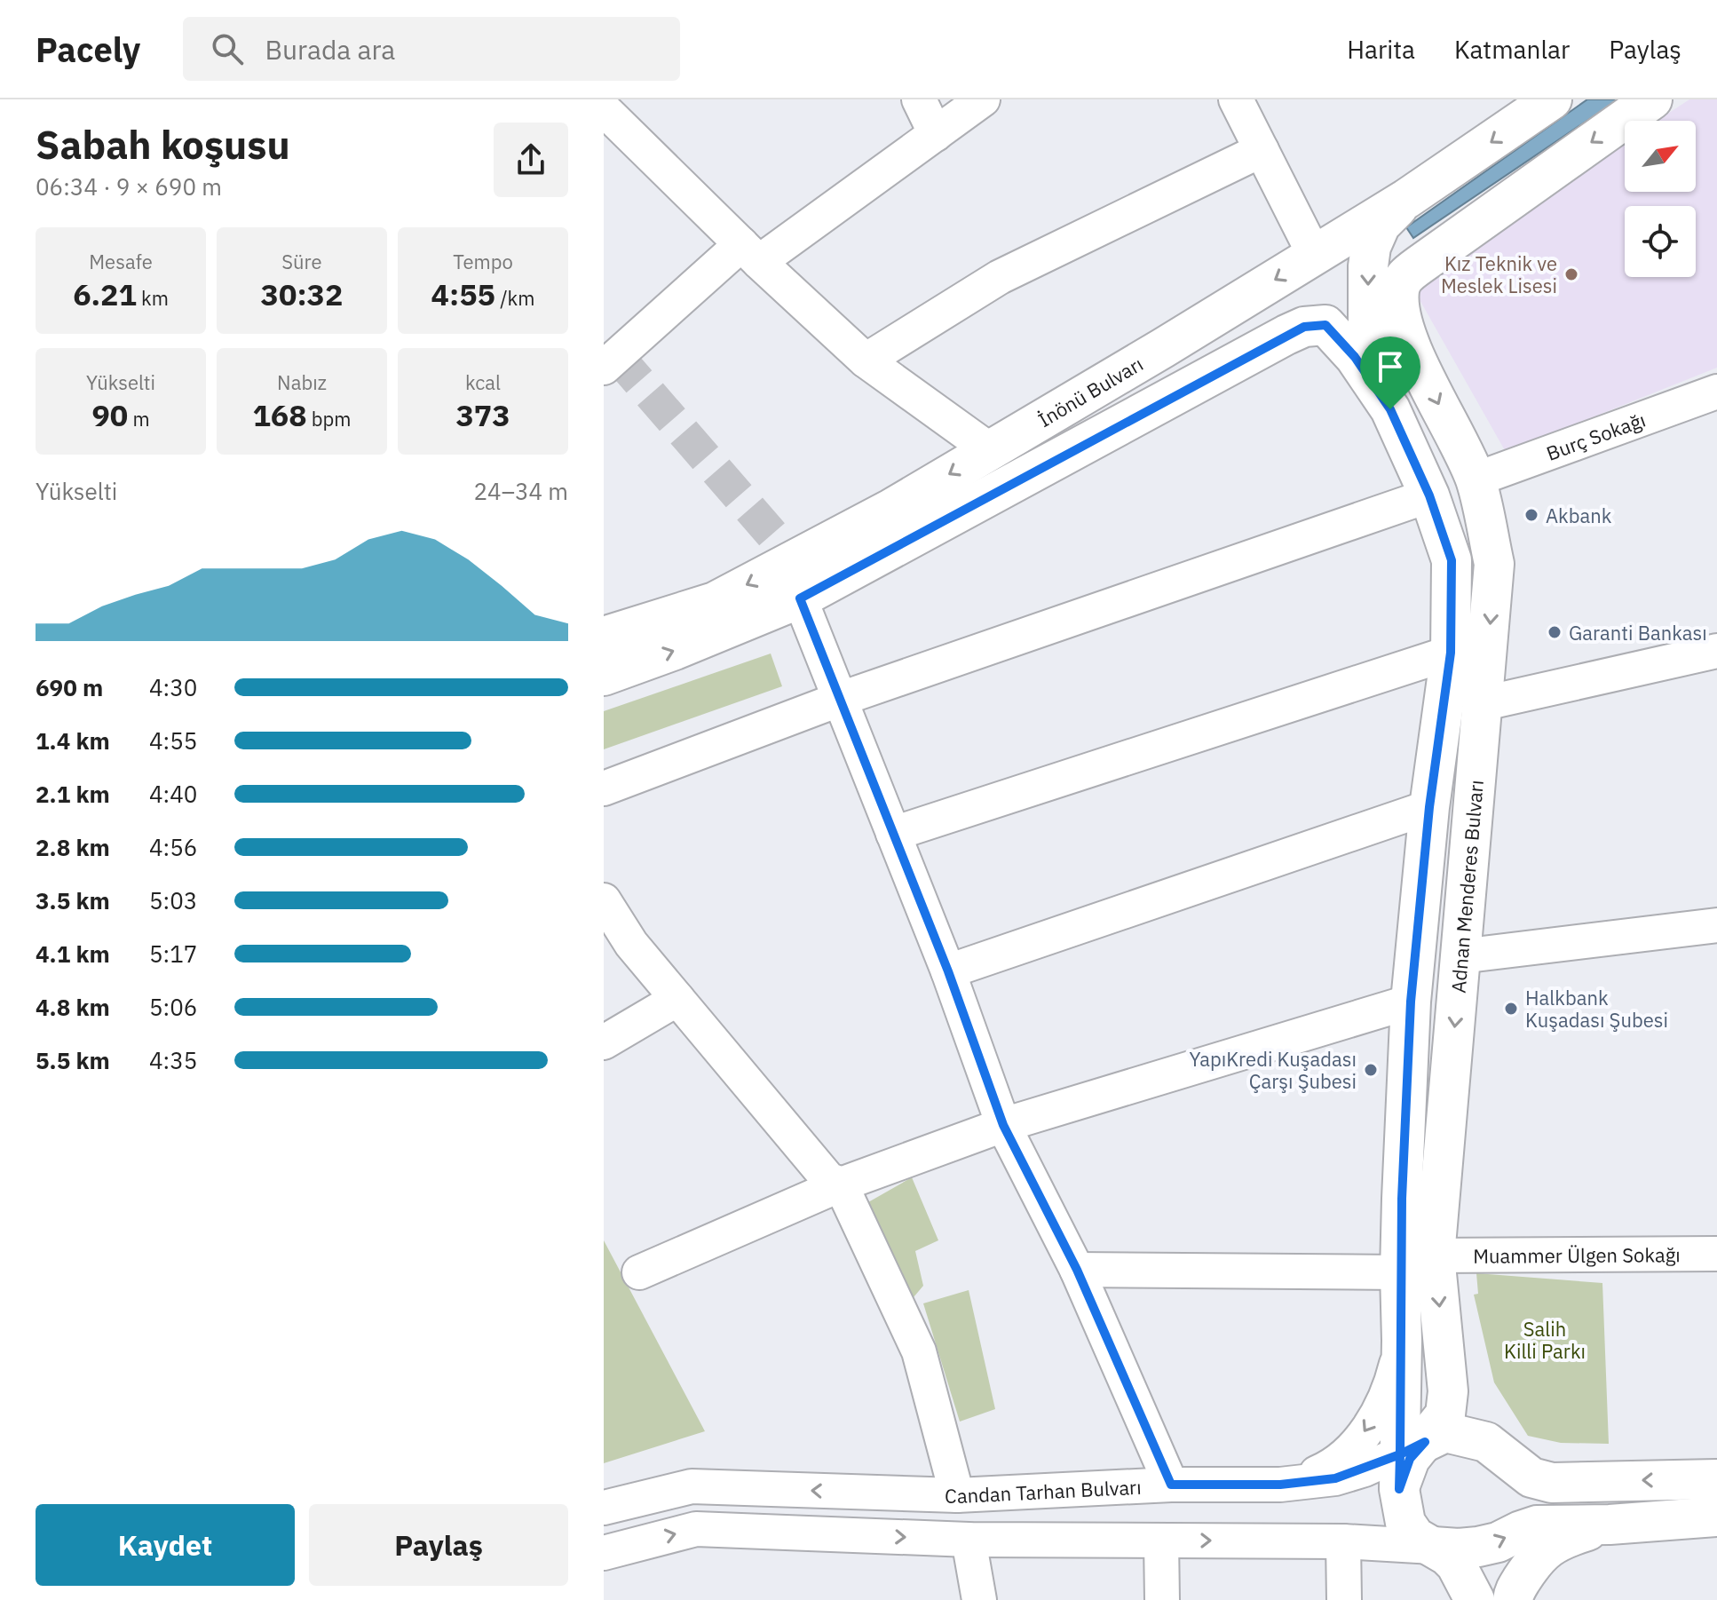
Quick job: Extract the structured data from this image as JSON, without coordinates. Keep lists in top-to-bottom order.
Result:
{
  "streets": {
    "main road": ["İnönü Bulvarı", "Adnan Menderes Bulvarı", "Candan Tarhan Bulvarı"],
    "street": ["Burç Sokağı", "Muammer Ülgen Sokağı"]
  },
  "crossings": [
    ["Burç Sokağı", "Adnan Menderes Bulvarı"],
    ["Adnan Menderes Bulvarı", "Muammer Ülgen Sokağı"],
    ["Adnan Menderes Bulvarı", "Candan Tarhan Bulvarı"]
  ],
  "parks": ["Salih Killi Parkı"],
  "places": [
    "Kız Teknik ve Meslek Lisesi",
    "Akbank",
    "Garanti Bankası",
    "Halkbank Kuşadası Şubesi",
    "YapıKredi Kuşadası Çarşı Şubesi"
  ],
  "north": "top right",
  "page": {
    "header": "Pacely",
    "search": "Burada ara",
    "nav": ["Harita", "Katmanlar", "Paylaş"],
    "heading": ["Sabah koşusu", "06:34 · 9 × 690 m"],
    "stats": [
      ["Mesafe", "6.21 km"],
      ["Süre", "30:32"],
      ["Tempo", "4:55 /km"],
      ["Yükselti", "90 m"],
      ["Nabız", "168 bpm"],
      ["kcal", "373"]
    ],
    "chart": ["Yükselti", "24–34 m"],
    "list": [
      {
        "name": "690 m",
        "note": "4:30"
      },
      {
        "name": "1.4 km",
        "note": "4:55"
      },
      {
        "name": "2.1 km",
        "note": "4:40"
      },
      {
        "name": "2.8 km",
        "note": "4:56"
      },
      {
        "name": "3.5 km",
        "note": "5:03"
      },
      {
        "name": "4.1 km",
        "note": "5:17"
      },
      {
        "name": "4.8 km",
        "note": "5:06"
      },
      {
        "name": "5.5 km",
        "note": "4:35"
      }
    ],
    "buttons": ["Kaydet", "Paylaş"]
  }
}
